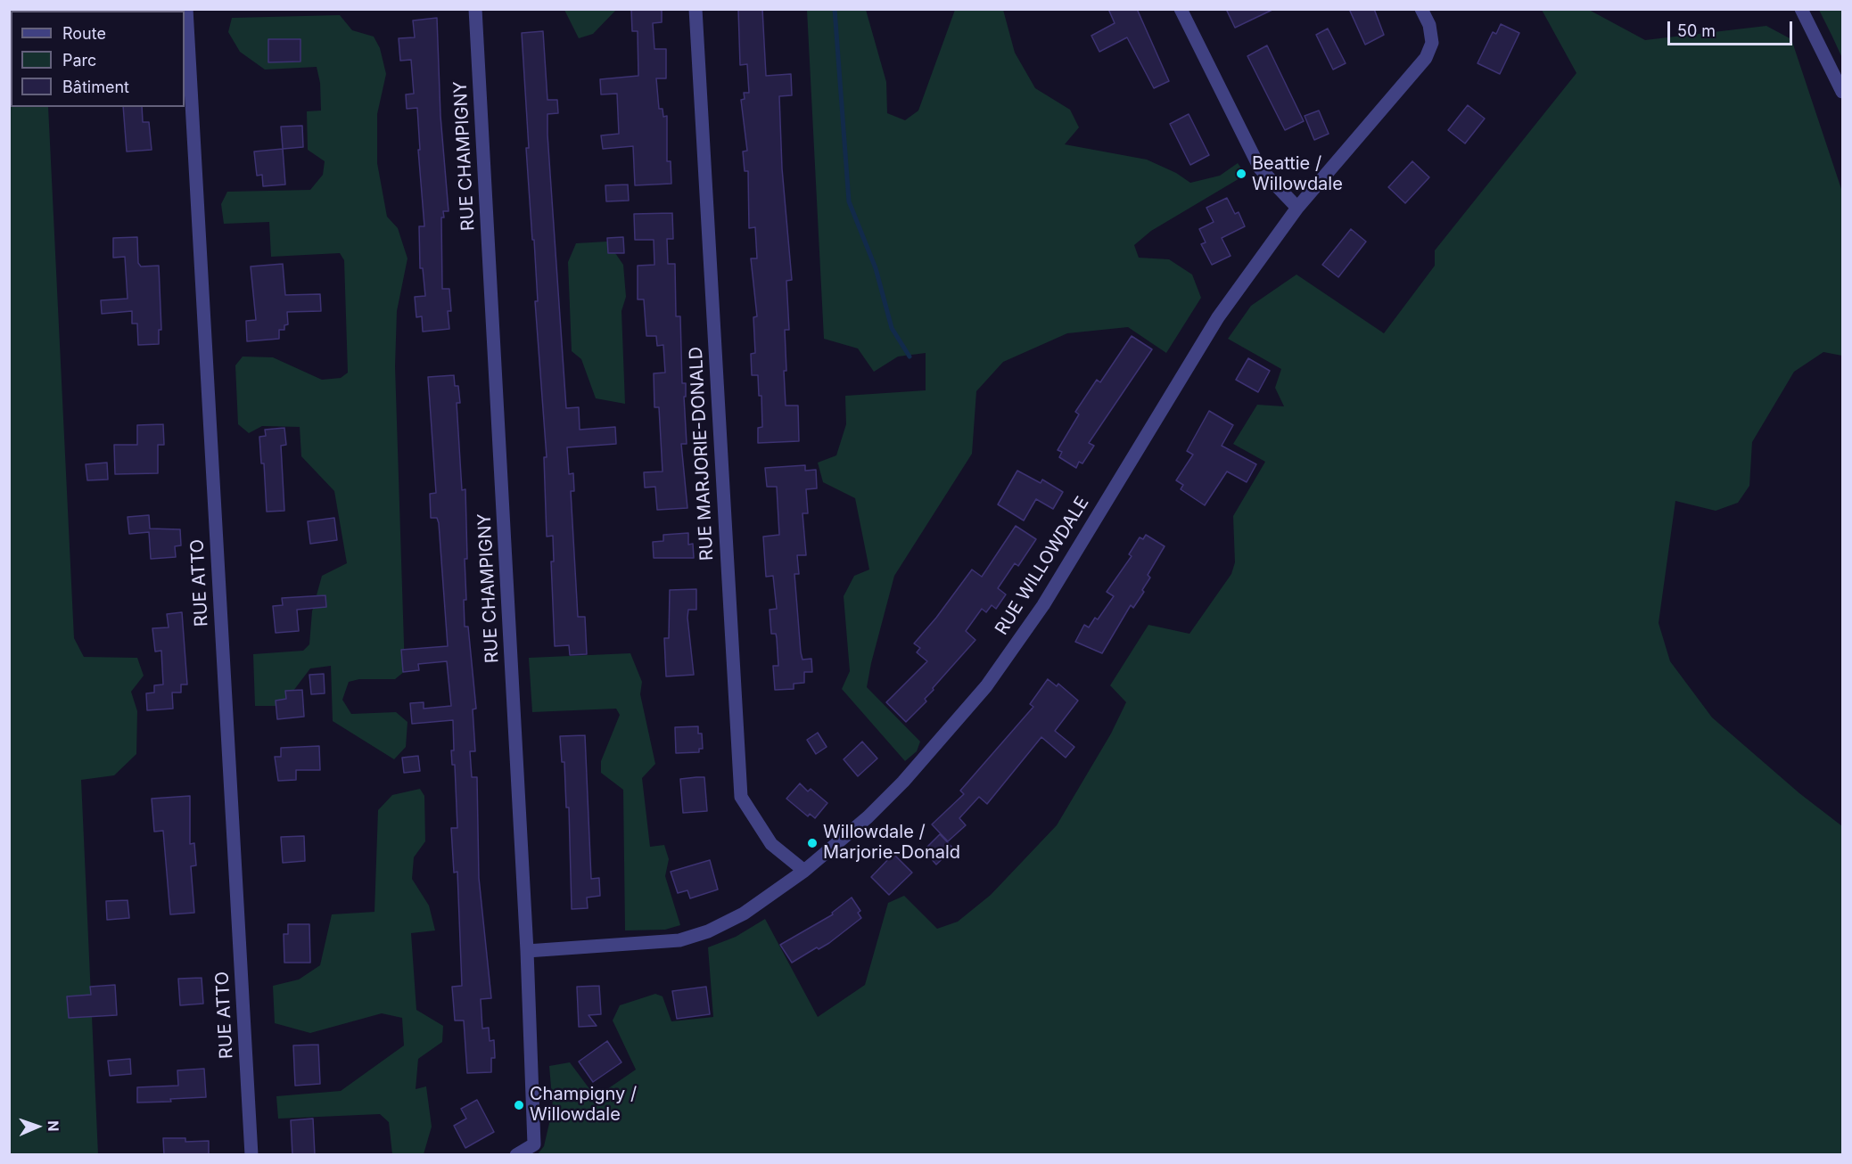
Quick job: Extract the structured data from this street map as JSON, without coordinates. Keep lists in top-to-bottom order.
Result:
{
  "streets": {
    "street": [
      "RUE CHAMPIGNY",
      "RUE MARJORIE-DONALD",
      "RUE WILLOWDALE",
      "RUE ATTO"
    ]
  },
  "crossings": [
    ["RUE CHAMPIGNY", "RUE WILLOWDALE"],
    ["RUE MARJORIE-DONALD", "RUE WILLOWDALE"]
  ],
  "places": ["Beattie / Willowdale", "Willowdale / Marjorie-Donald", "Champigny / Willowdale"],
  "legend": ["Route", "Parc", "Bâtiment"],
  "scale_bar": "50 m",
  "north": "right"
}
